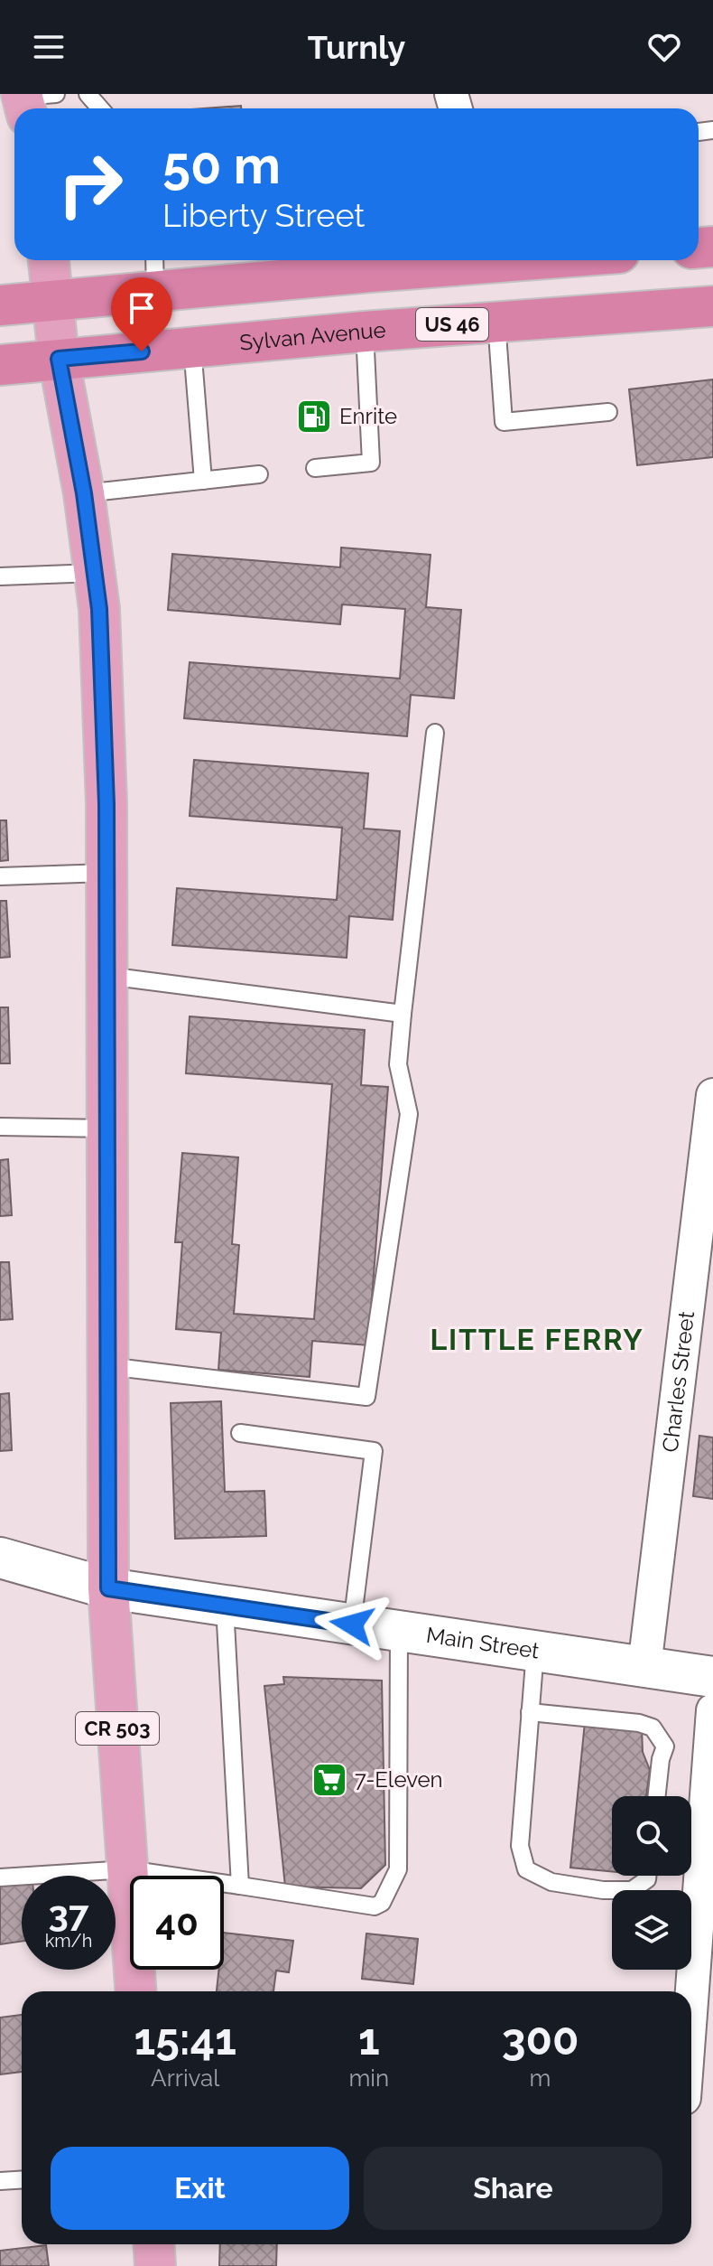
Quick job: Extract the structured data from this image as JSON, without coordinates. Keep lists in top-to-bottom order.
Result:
{
  "streets": {
    "highway": ["US 46", "Sylvan Avenue"],
    "main road": ["CR 503"],
    "street": ["Charles Street", "Main Street"]
  },
  "crossings": [
    ["Sylvan Avenue", "CR 503"],
    ["Charles Street", "Main Street"],
    ["Main Street", "CR 503"]
  ],
  "districts": ["LITTLE FERRY"],
  "places": {
    "fuel station": ["Enrite"],
    "supermarket": ["7-Eleven"]
  },
  "page": {
    "header": "Turnly",
    "turn": ["50 m", "Liberty Street"],
    "speed": "37 km/h",
    "limit": "40",
    "eta": [
      "15:41",
      "Arrival",
      "1",
      "min",
      "300",
      "m"
    ],
    "buttons": ["Exit", "Share"]
  }
}
